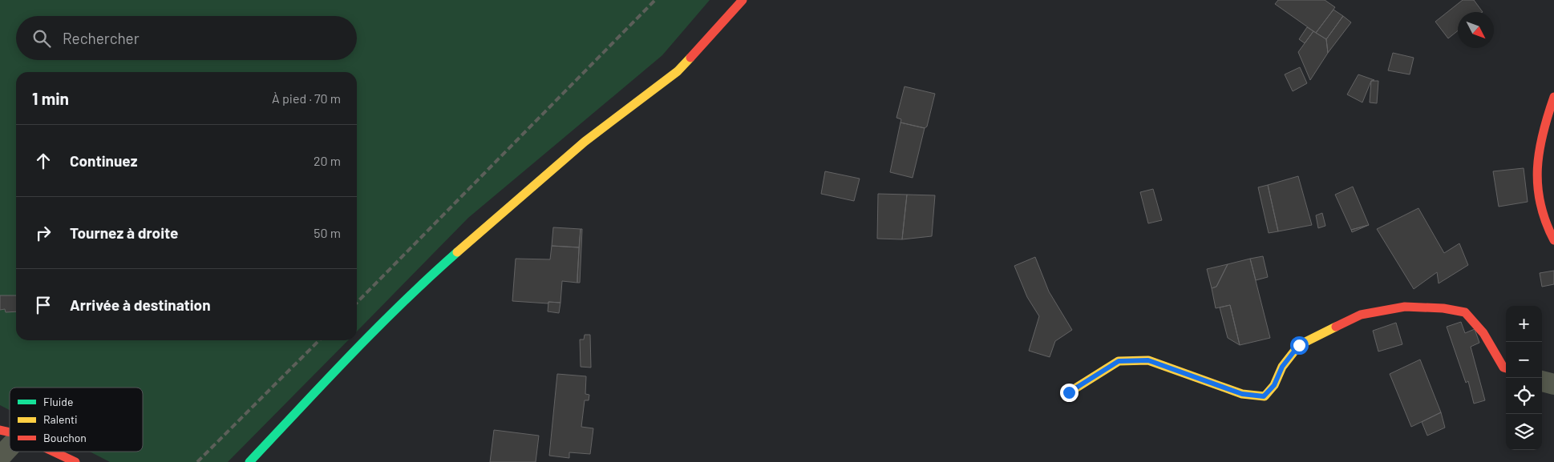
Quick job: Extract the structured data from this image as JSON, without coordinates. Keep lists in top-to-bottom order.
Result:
{
  "legend": ["Fluide", "Ralenti", "Bouchon"],
  "north": "bottom right",
  "page": {
    "search": "Rechercher",
    "heading": ["1 min", "À pied · 70 m"],
    "list": [
      ["Continuez", "20 m"],
      ["Tournez à droite", "50 m"],
      "Arrivée à destination"
    ],
    "map_buttons": ["+", "−"]
  }
}
